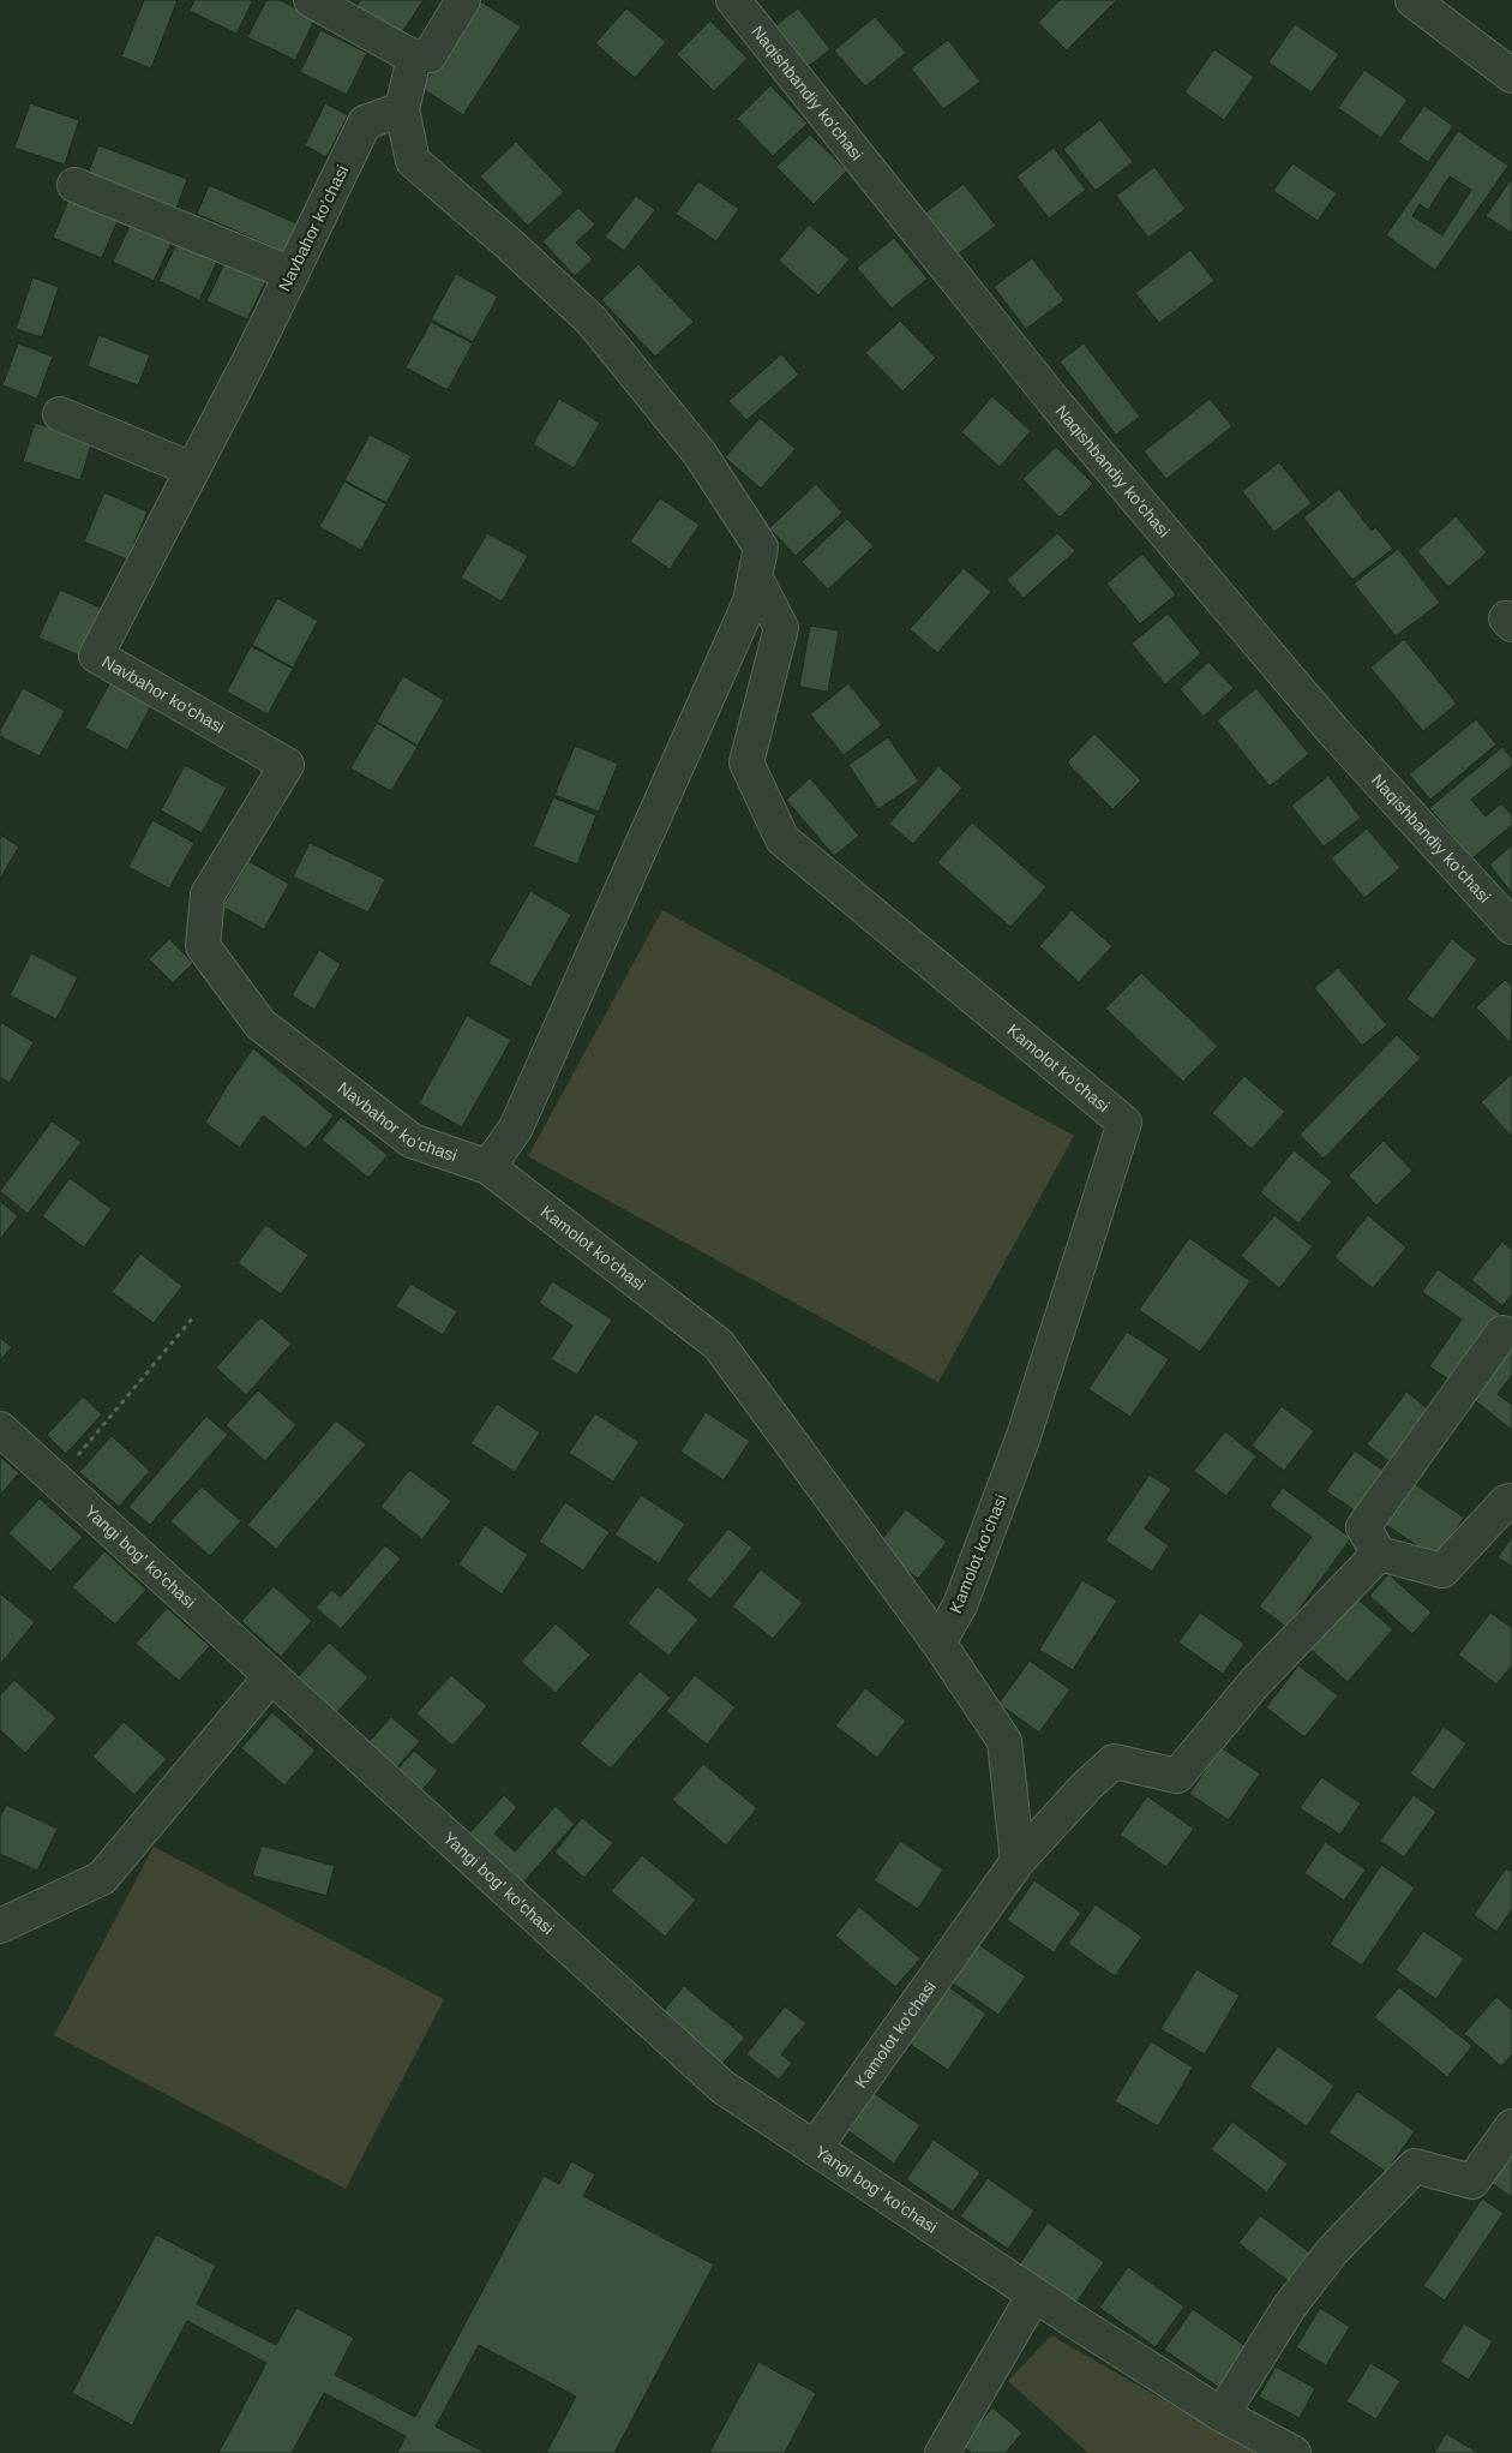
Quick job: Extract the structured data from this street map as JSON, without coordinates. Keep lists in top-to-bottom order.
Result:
{
  "streets": {
    "street": [
      "Naqishbandiy ko'chasi",
      "Navbahor ko'chasi",
      "Kamolot ko'chasi",
      "Yangi bog' ko'chasi"
    ]
  },
  "crossings": [
    ["Navbahor ko'chasi", "Kamolot ko'chasi"],
    ["Kamolot ko'chasi", "Yangi bog' ko'chasi"]
  ]
}
